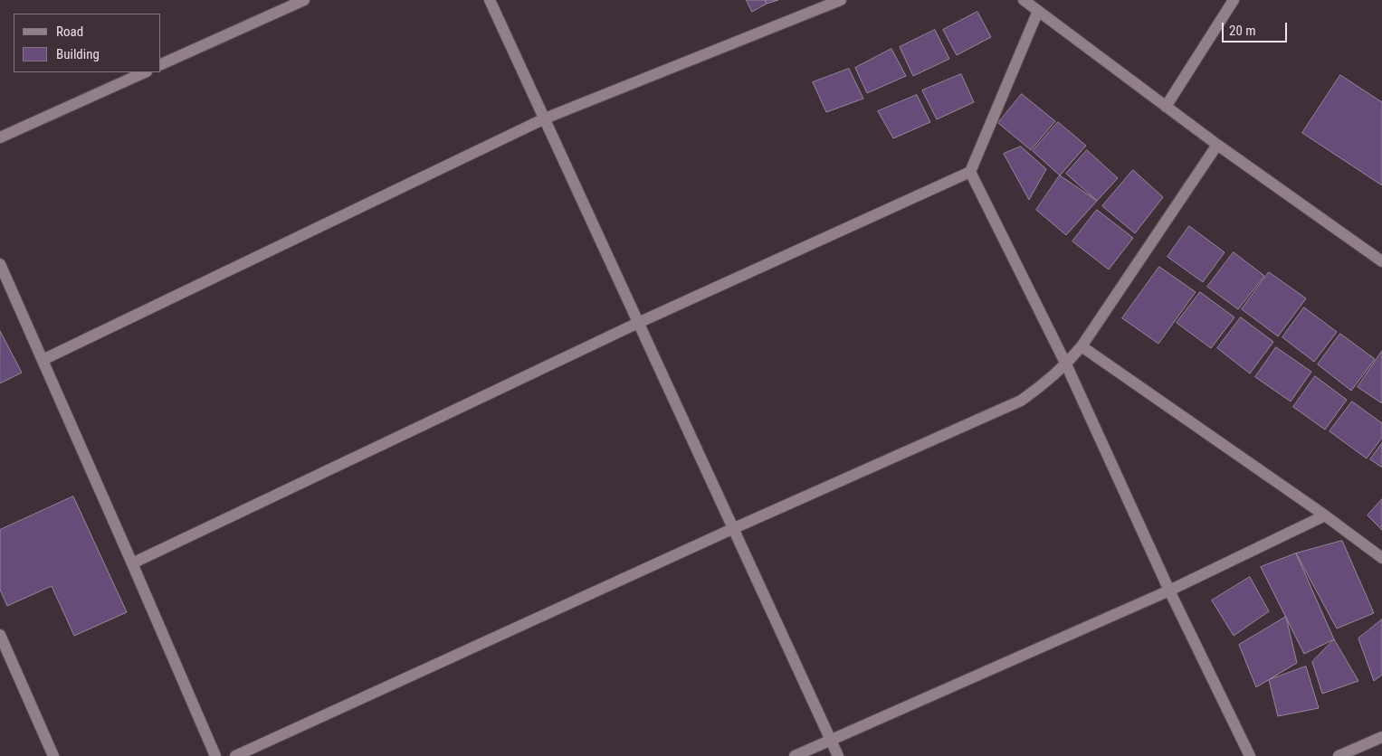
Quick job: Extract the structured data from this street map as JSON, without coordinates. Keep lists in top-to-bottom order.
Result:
{
  "legend": ["Road", "Building"],
  "scale_bar": "20 m"
}
